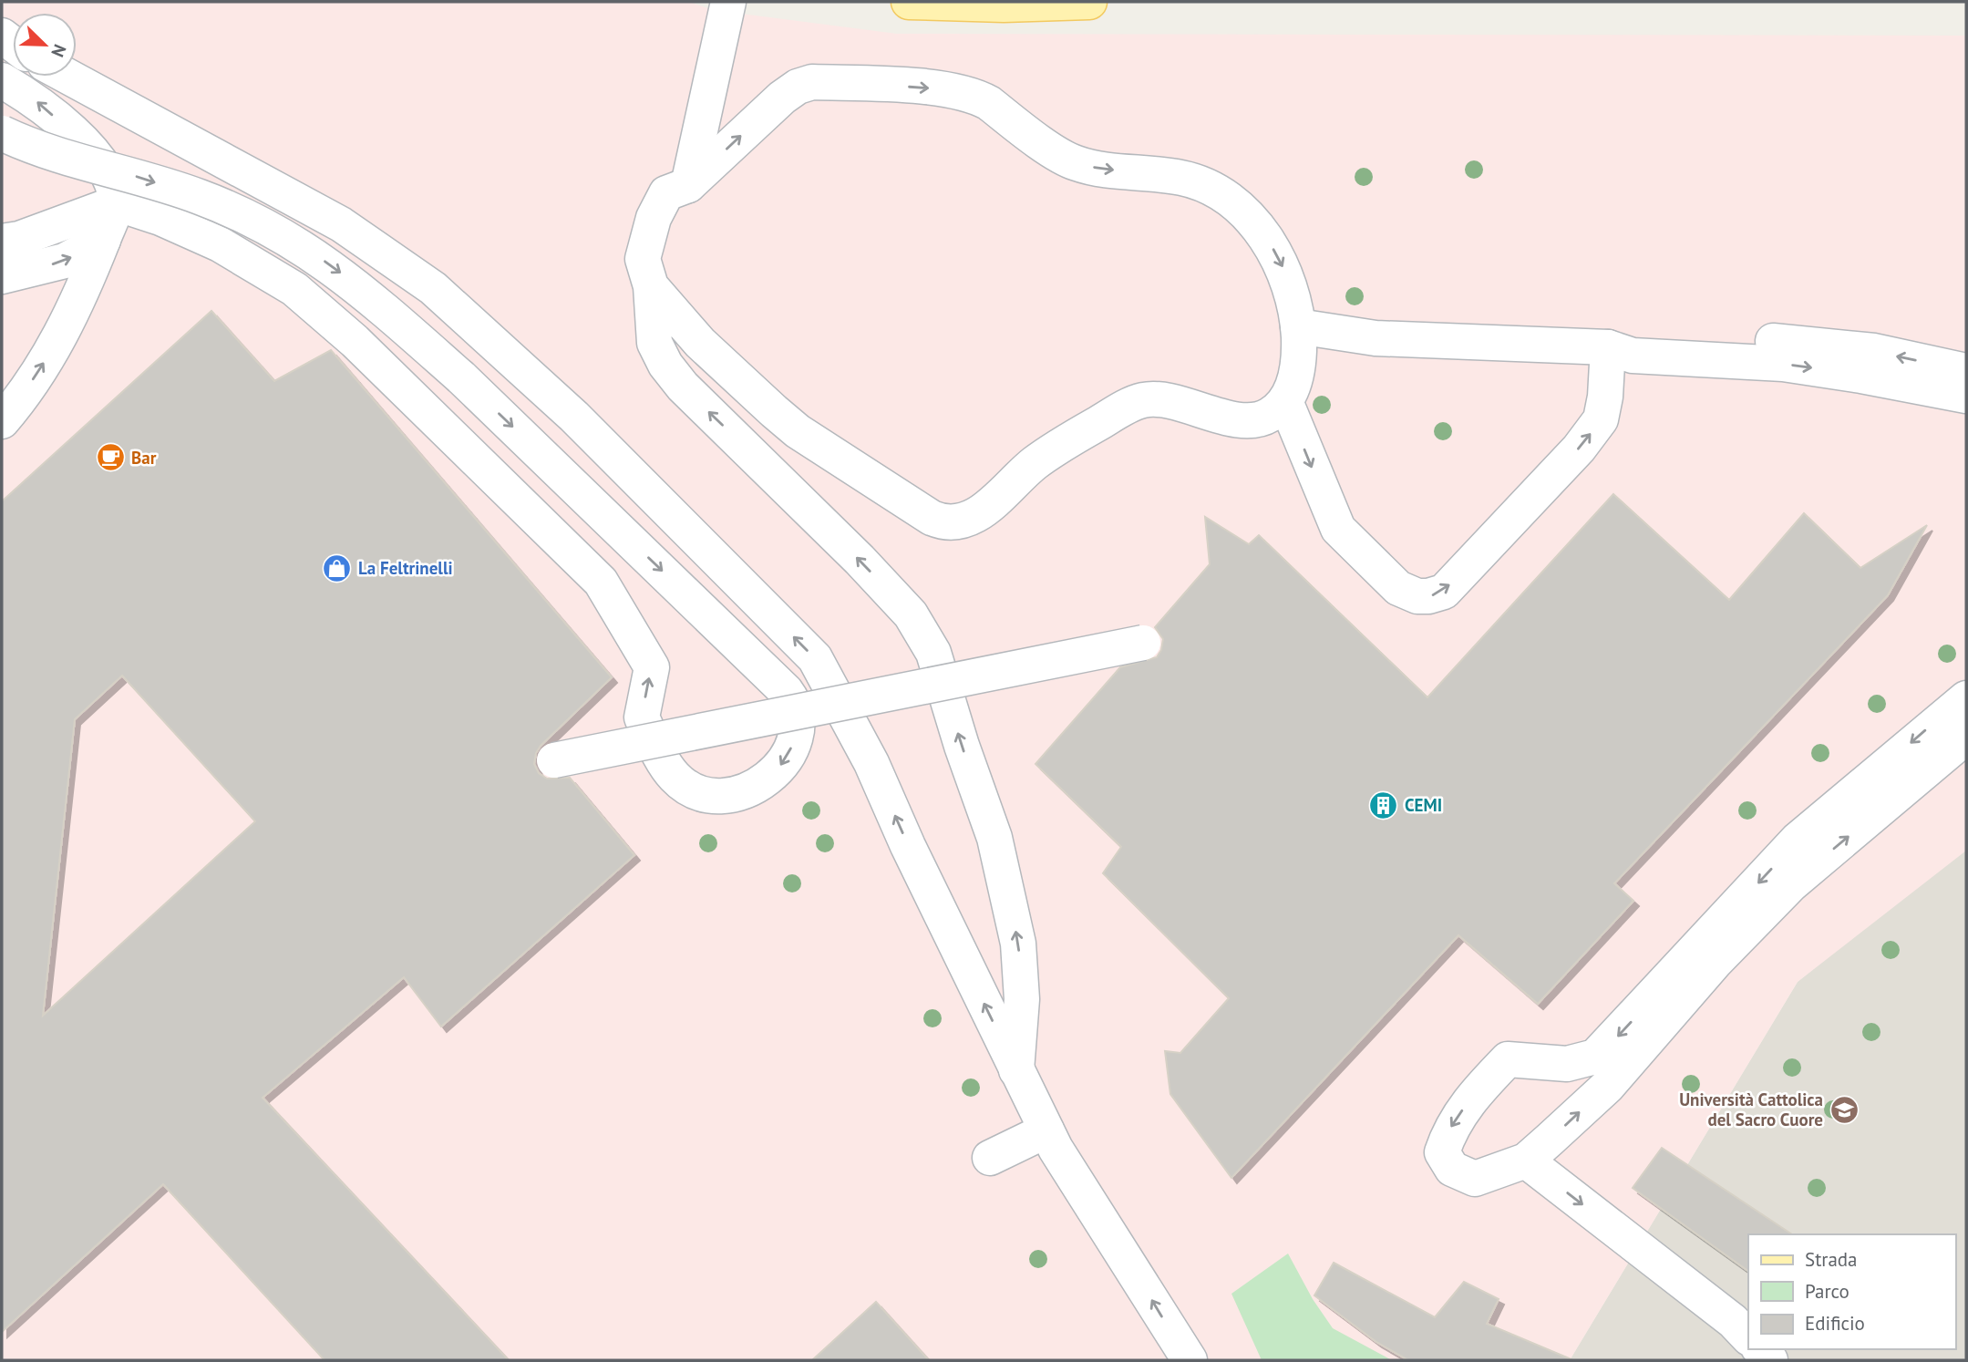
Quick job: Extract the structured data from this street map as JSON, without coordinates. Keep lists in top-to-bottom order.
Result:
{
  "places": {
    "cafe": ["Bar"],
    "shop": ["La Feltrinelli"],
    "building": ["CEMI"],
    "school or university": ["Università Cattolica del Sacro Cuore"]
  },
  "legend": ["Strada", "Parco", "Edificio"],
  "north": "bottom right"
}
